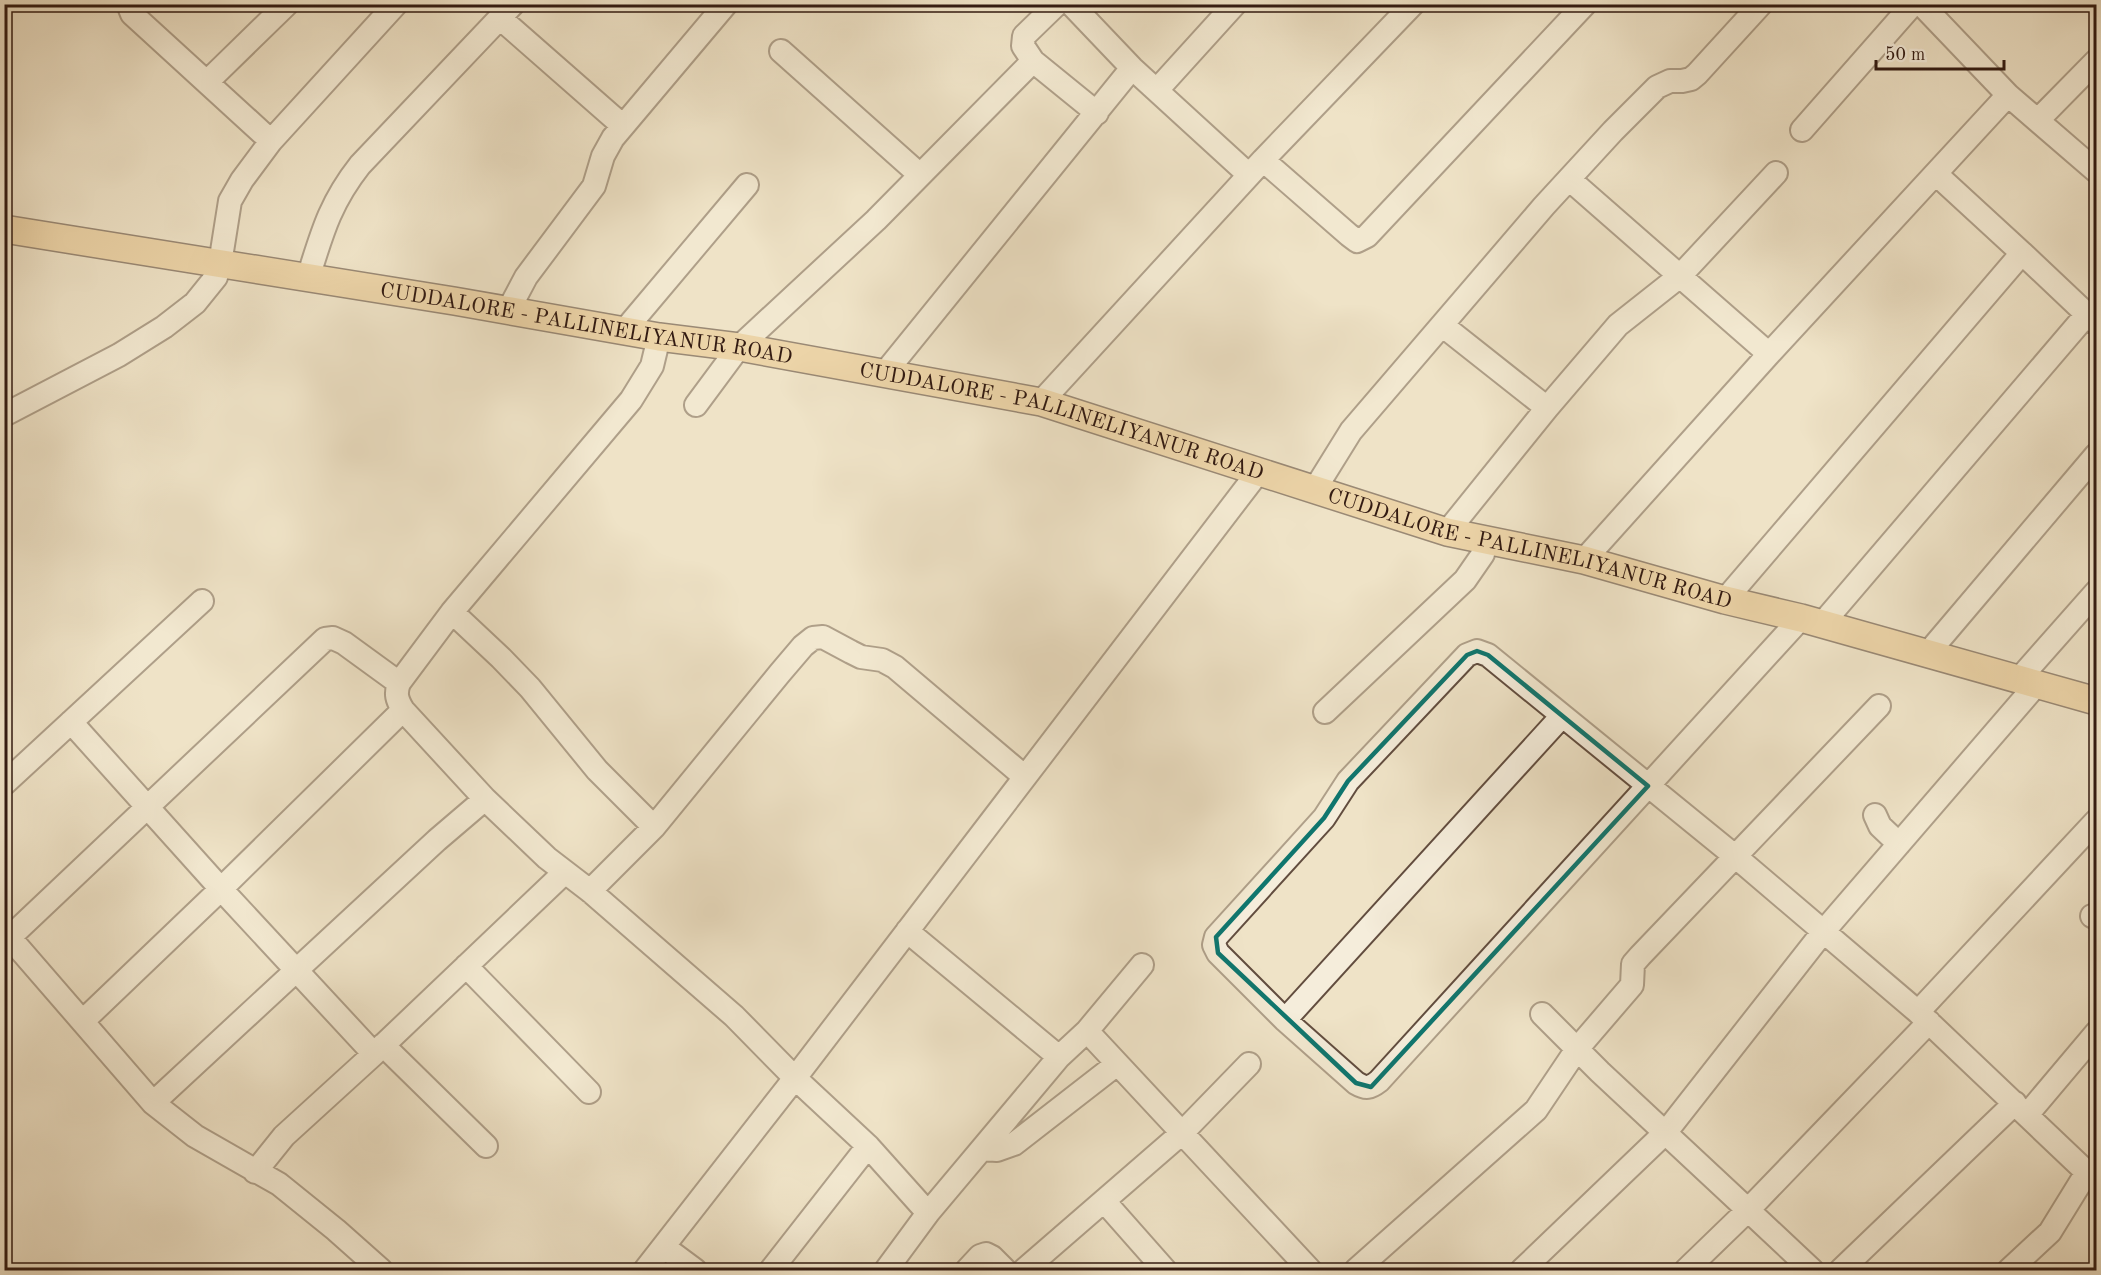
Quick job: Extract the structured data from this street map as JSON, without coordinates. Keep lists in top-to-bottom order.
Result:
{
  "streets": {
    "main road": ["CUDDALORE - PALLINELIYANUR ROAD"]
  },
  "scale_bar": "50 m"
}
